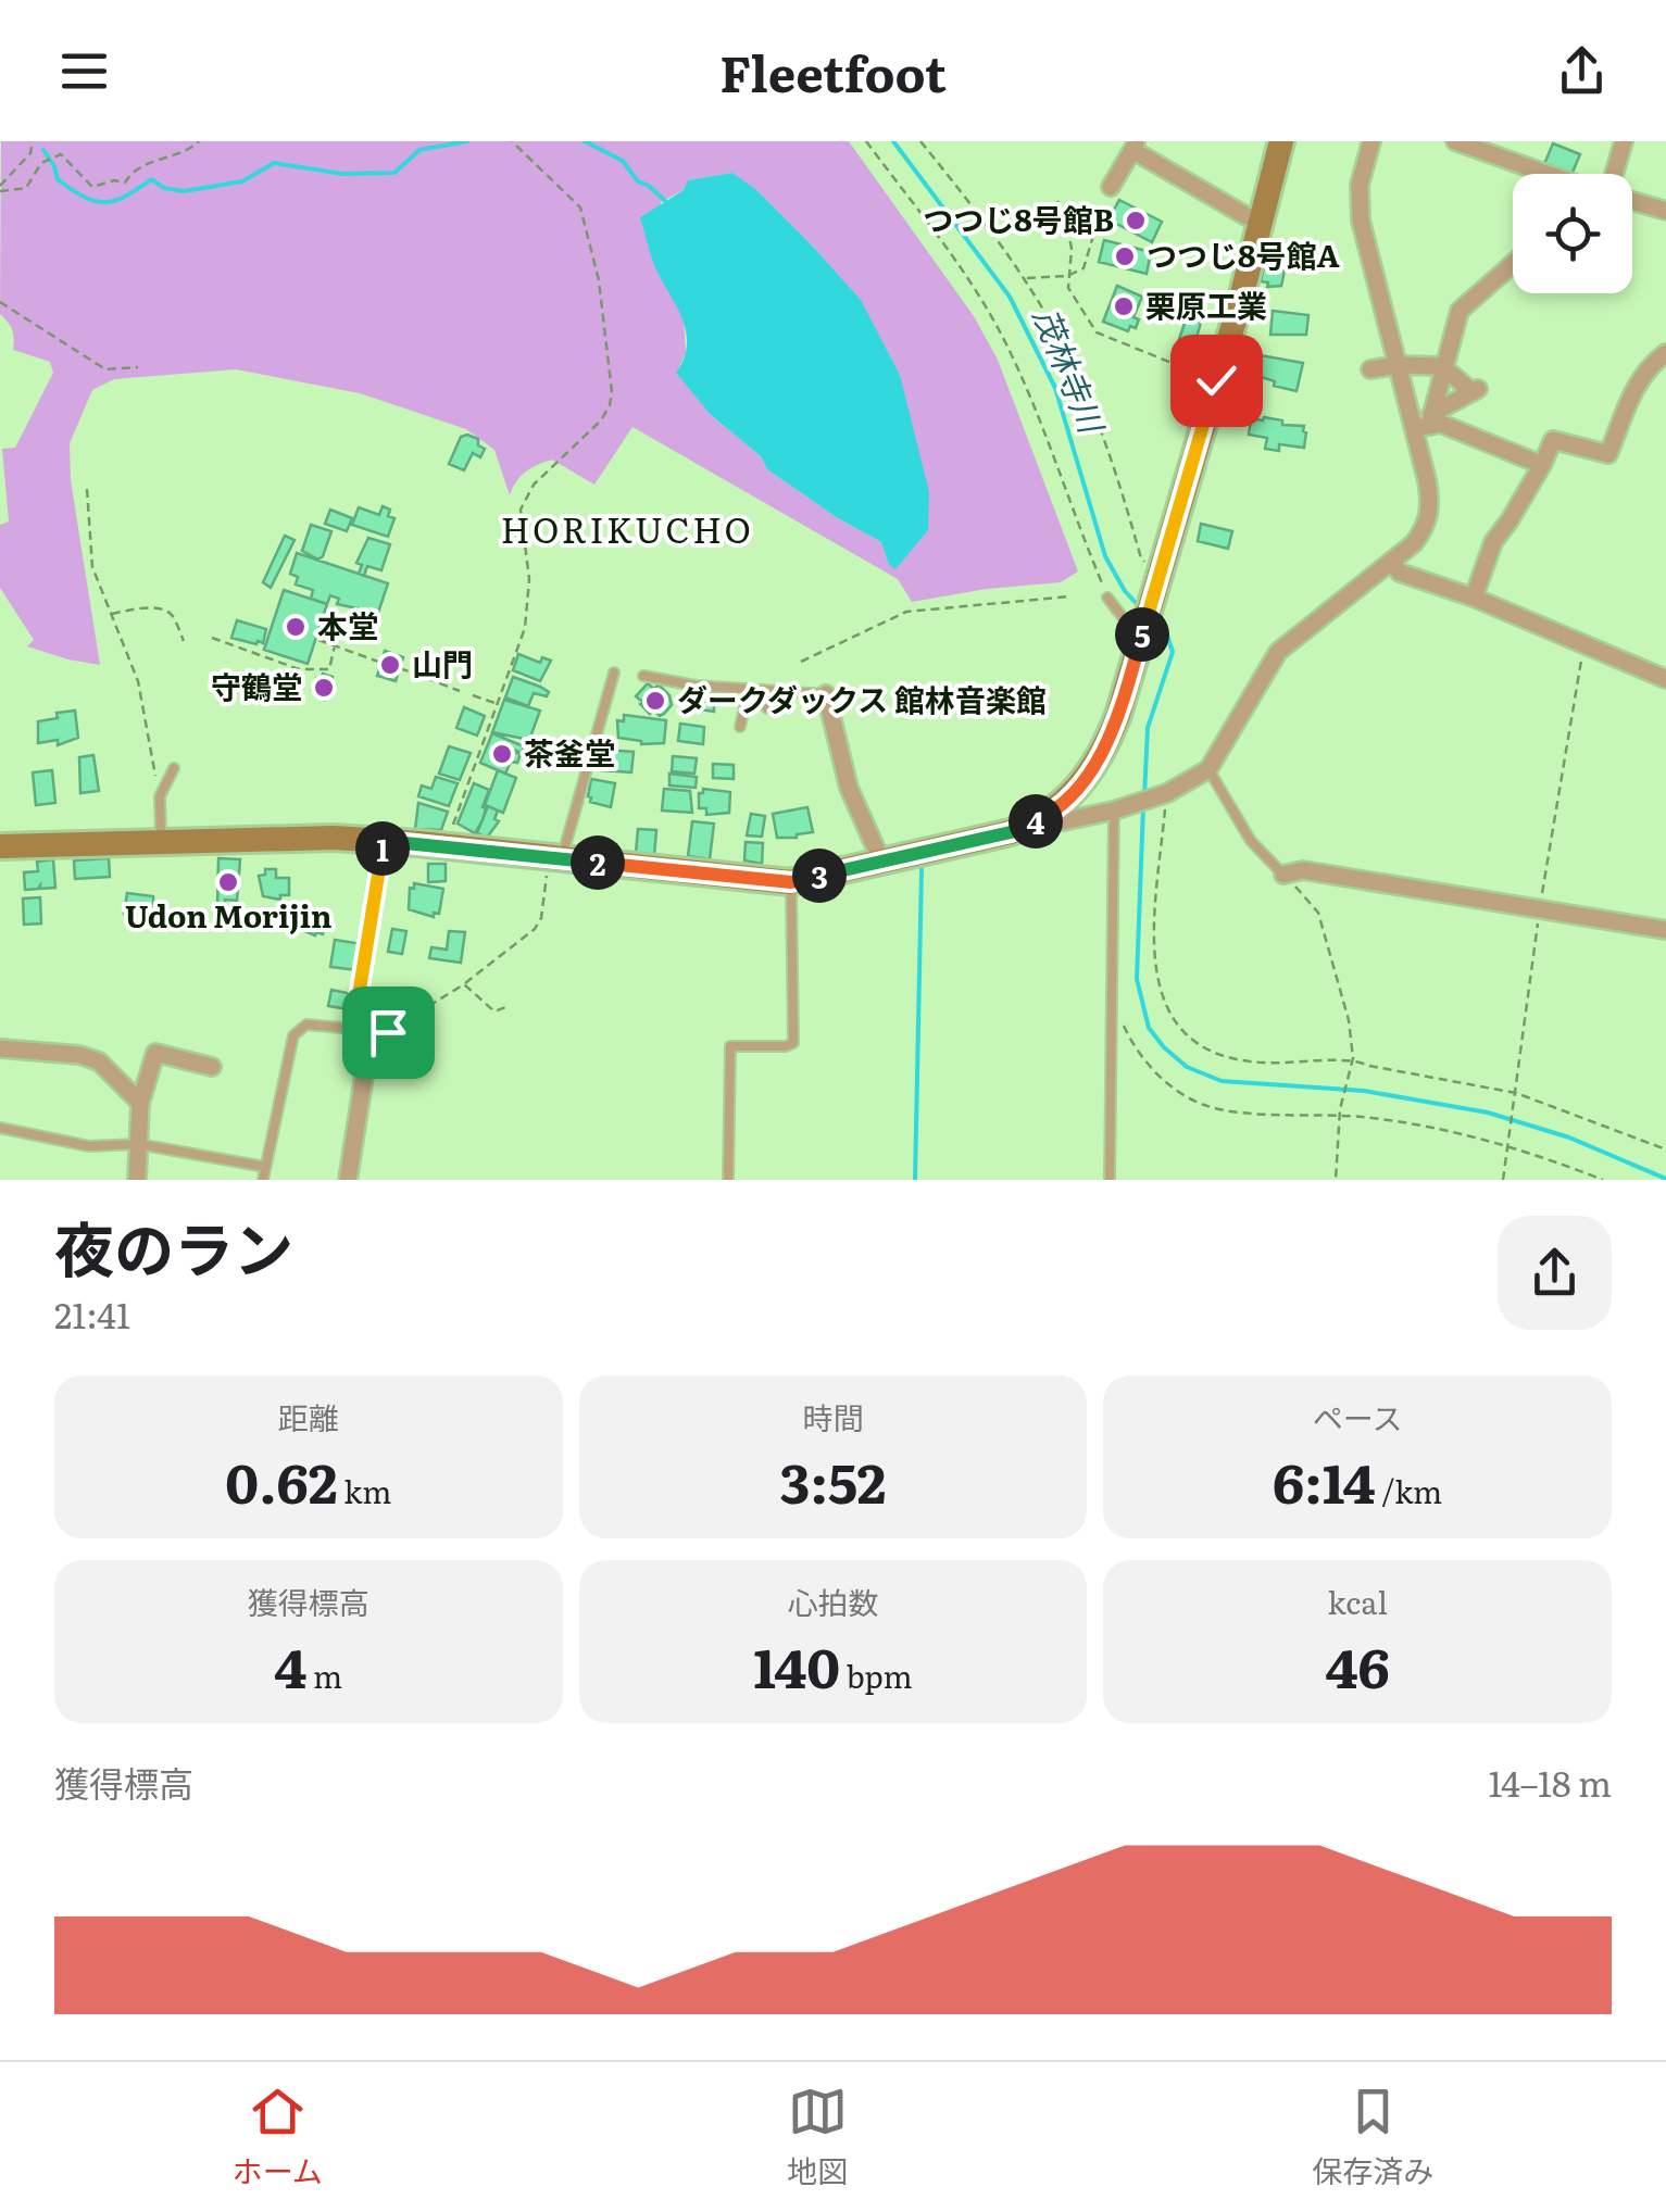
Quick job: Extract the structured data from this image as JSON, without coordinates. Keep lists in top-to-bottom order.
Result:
{
  "districts": ["HORIKUCHO"],
  "water": ["茂林寺川"],
  "places": [
    "つつじ8号館B",
    "つつじ8号館A",
    "栗原工業",
    "本堂",
    "山門",
    "守鶴堂",
    "ダークダックス 館林音楽館",
    "茶釜堂",
    "Udon Morijin"
  ],
  "page": {
    "header": "Fleetfoot",
    "pins": [
      "5",
      "4",
      "1",
      "2",
      "3"
    ],
    "heading": ["夜のラン", "21:41"],
    "stats": [
      ["距離", "0.62 km"],
      ["時間", "3:52"],
      ["ペース", "6:14 /km"],
      ["獲得標高", "4 m"],
      ["心拍数", "140 bpm"],
      ["kcal", "46"]
    ],
    "chart": ["獲得標高", "14–18 m"],
    "tabs": ["ホーム", "地図", "保存済み"]
  }
}
